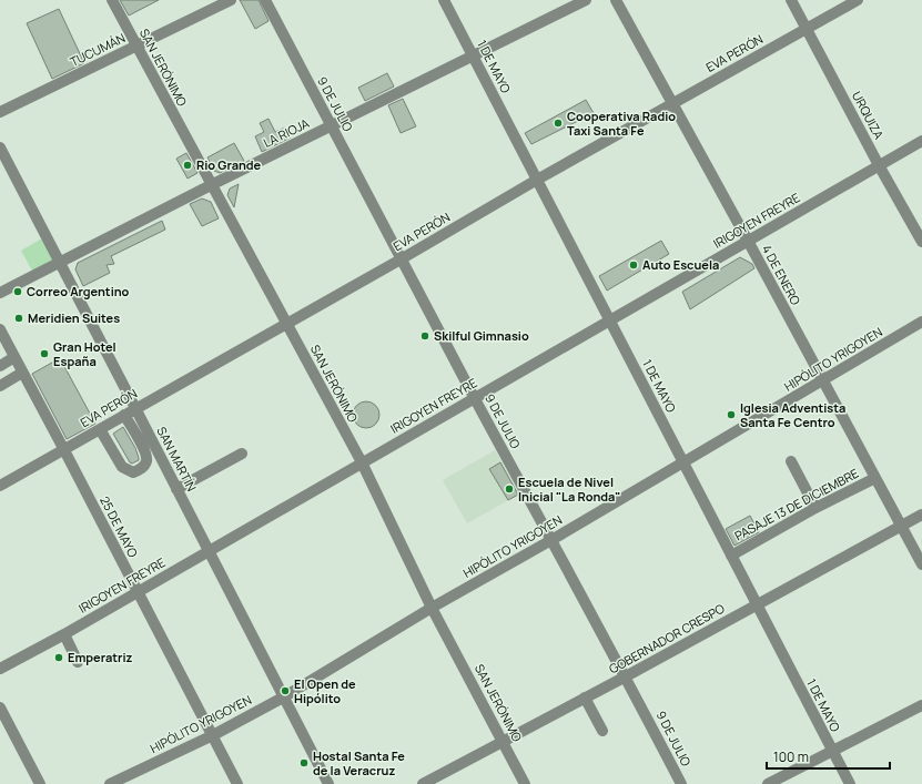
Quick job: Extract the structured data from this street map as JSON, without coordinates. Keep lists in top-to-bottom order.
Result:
{
  "streets": {
    "street": [
      "TUCUMÁN",
      "EVA PERÓN",
      "1 DE MAYO",
      "SAN JERÓNIMO",
      "9 DE JULIO",
      "URQUIZA",
      "LA RIOJA",
      "IRIGOYEN FREYRE",
      "4 DE ENERO",
      "HIPÓLITO YRIGOYEN",
      "SAN MARTÍN",
      "PASAJE 13 DE DICIEMBRE",
      "25 DE MAYO",
      "GOBERNADOR CRESPO"
    ]
  },
  "crossings": [
    ["TUCUMÁN", "SAN JERÓNIMO"],
    ["EVA PERÓN", "1 DE MAYO"],
    ["EVA PERÓN", "SAN JERÓNIMO"],
    ["EVA PERÓN", "9 DE JULIO"],
    ["EVA PERÓN", "URQUIZA"],
    ["EVA PERÓN", "4 DE ENERO"],
    ["EVA PERÓN", "SAN MARTÍN"],
    ["EVA PERÓN", "25 DE MAYO"],
    ["1 DE MAYO", "LA RIOJA"],
    ["1 DE MAYO", "IRIGOYEN FREYRE"],
    ["1 DE MAYO", "HIPÓLITO YRIGOYEN"],
    ["1 DE MAYO", "PASAJE 13 DE DICIEMBRE"],
    ["1 DE MAYO", "GOBERNADOR CRESPO"],
    ["SAN JERÓNIMO", "LA RIOJA"],
    ["SAN JERÓNIMO", "IRIGOYEN FREYRE"],
    ["SAN JERÓNIMO", "HIPÓLITO YRIGOYEN"],
    ["SAN JERÓNIMO", "GOBERNADOR CRESPO"],
    ["9 DE JULIO", "LA RIOJA"],
    ["9 DE JULIO", "IRIGOYEN FREYRE"],
    ["9 DE JULIO", "HIPÓLITO YRIGOYEN"],
    ["9 DE JULIO", "GOBERNADOR CRESPO"],
    ["URQUIZA", "IRIGOYEN FREYRE"],
    ["LA RIOJA", "SAN MARTÍN"],
    ["IRIGOYEN FREYRE", "4 DE ENERO"],
    ["IRIGOYEN FREYRE", "SAN MARTÍN"],
    ["IRIGOYEN FREYRE", "25 DE MAYO"],
    ["4 DE ENERO", "HIPÓLITO YRIGOYEN"],
    ["4 DE ENERO", "PASAJE 13 DE DICIEMBRE"],
    ["4 DE ENERO", "GOBERNADOR CRESPO"],
    ["HIPÓLITO YRIGOYEN", "SAN MARTÍN"],
    ["HIPÓLITO YRIGOYEN", "25 DE MAYO"]
  ],
  "places": [
    "Cooperativa Radio Taxi Santa Fe",
    "Rio Grande",
    "Auto Escuela",
    "Correo Argentino",
    "Meridien Suites",
    "Skilful Gimnasio",
    "Gran Hotel España",
    "Iglesia Adventista Santa Fe Centro",
    "Escuela de Nivel Inicial \"La Ronda\"",
    "Emperatriz",
    "El Open de Hipólito",
    "Hostal Santa Fe de la Veracruz"
  ],
  "scale_bar": "100 m"
}
